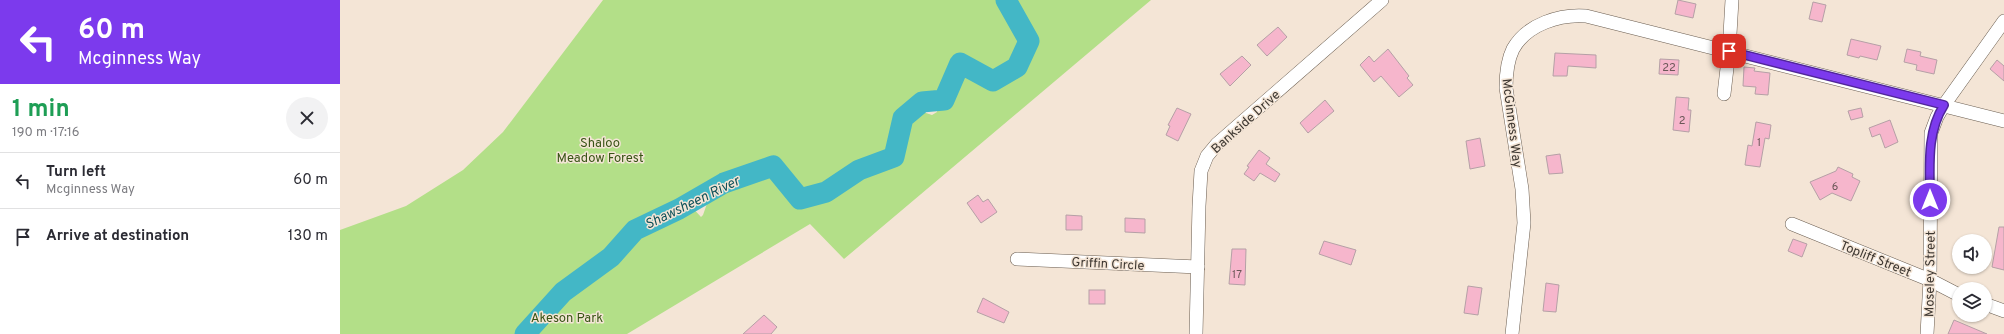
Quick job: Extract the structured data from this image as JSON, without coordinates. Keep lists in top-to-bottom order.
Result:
{
  "streets": {
    "street": [
      "Bankside Drive",
      "McGinness Way",
      "Topliff Street",
      "Griffin Circle",
      "Moseley Street"
    ]
  },
  "crossings": [
    ["Bankside Drive", "Griffin Circle"],
    ["Topliff Street", "Moseley Street"]
  ],
  "water": ["Shawsheen River"],
  "parks": ["Shaloo Meadow Forest", "Akeson Park"],
  "house_numbers": [
    "22",
    "2",
    "1",
    "6",
    "17"
  ],
  "page": {
    "turn": ["60 m", "Mcginness Way"],
    "heading": ["1 min", "190 m · 17:16"],
    "list": [
      {
        "name": "Turn left",
        "note": "Mcginness Way",
        "value": "60 m"
      },
      {
        "name": "Arrive at destination",
        "value": "130 m"
      }
    ]
  }
}
